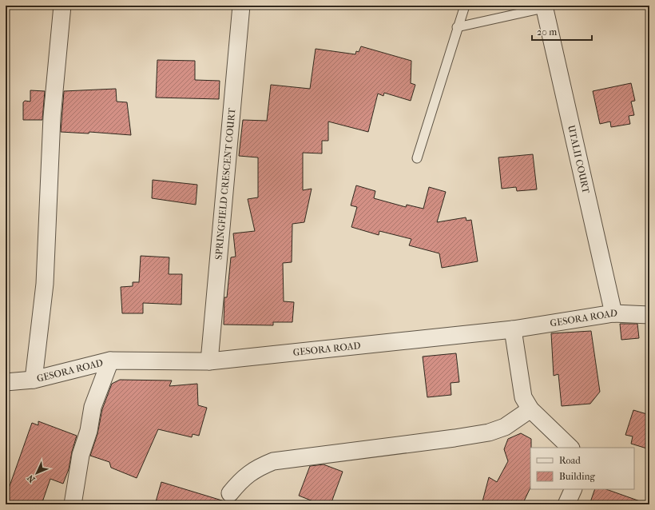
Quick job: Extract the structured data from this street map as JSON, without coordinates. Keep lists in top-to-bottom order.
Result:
{
  "streets": {
    "street": ["UTALII COURT", "SPRINGFIELD CRESCENT COURT", "GESORA ROAD"]
  },
  "crossings": [
    ["UTALII COURT", "GESORA ROAD"],
    ["SPRINGFIELD CRESCENT COURT", "GESORA ROAD"]
  ],
  "legend": ["Road", "Building"],
  "scale_bar": "20 m",
  "north": "bottom left"
}
